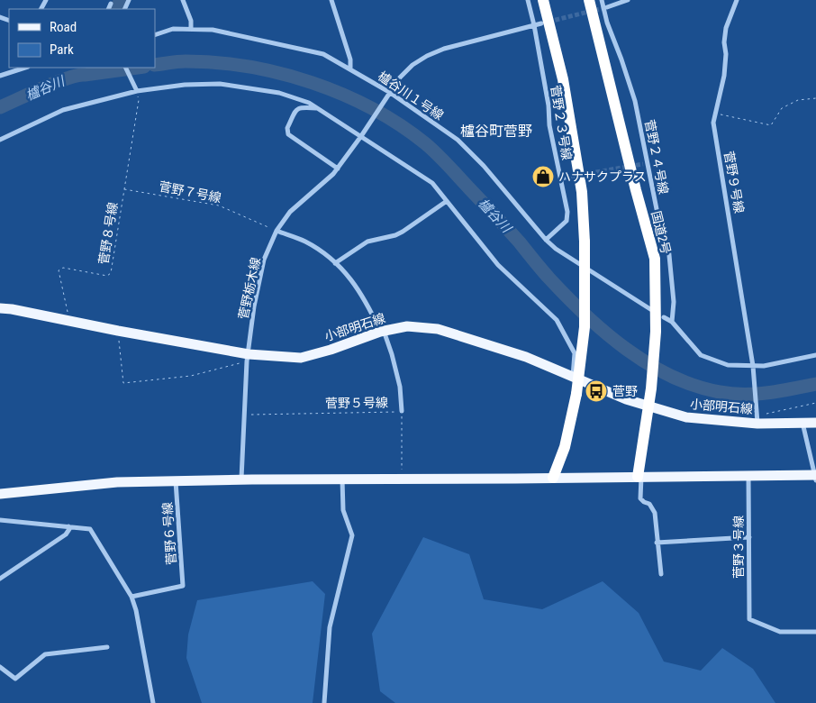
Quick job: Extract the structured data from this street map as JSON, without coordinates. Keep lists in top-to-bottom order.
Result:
{
  "streets": {
    "highway": ["国道2号"],
    "main road": ["小部明石線"],
    "street": [
      "櫨谷川１号線",
      "菅野２３号線",
      "菅野２４号線",
      "菅野９号線",
      "菅野栃木線",
      "菅野６号線",
      "菅野３号線"
    ],
    "path": ["菅野７号線", "菅野８号線", "菅野５号線"]
  },
  "crossings": [
    ["櫨谷川１号線", "菅野２３号線"],
    ["櫨谷川１号線", "菅野栃木線"],
    ["菅野９号線", "小部明石線"],
    ["菅野７号線", "菅野８号線"],
    ["菅野７号線", "菅野栃木線"],
    ["国道2号", "小部明石線"],
    ["菅野８号線", "小部明石線"],
    ["菅野栃木線", "小部明石線"],
    ["菅野栃木線", "菅野５号線"]
  ],
  "districts": ["櫨谷町菅野"],
  "water": ["櫨谷川"],
  "places": {
    "shop": ["ハナサクプラス"],
    "bus stop": ["菅野"]
  },
  "legend": ["Road", "Park"]
}
